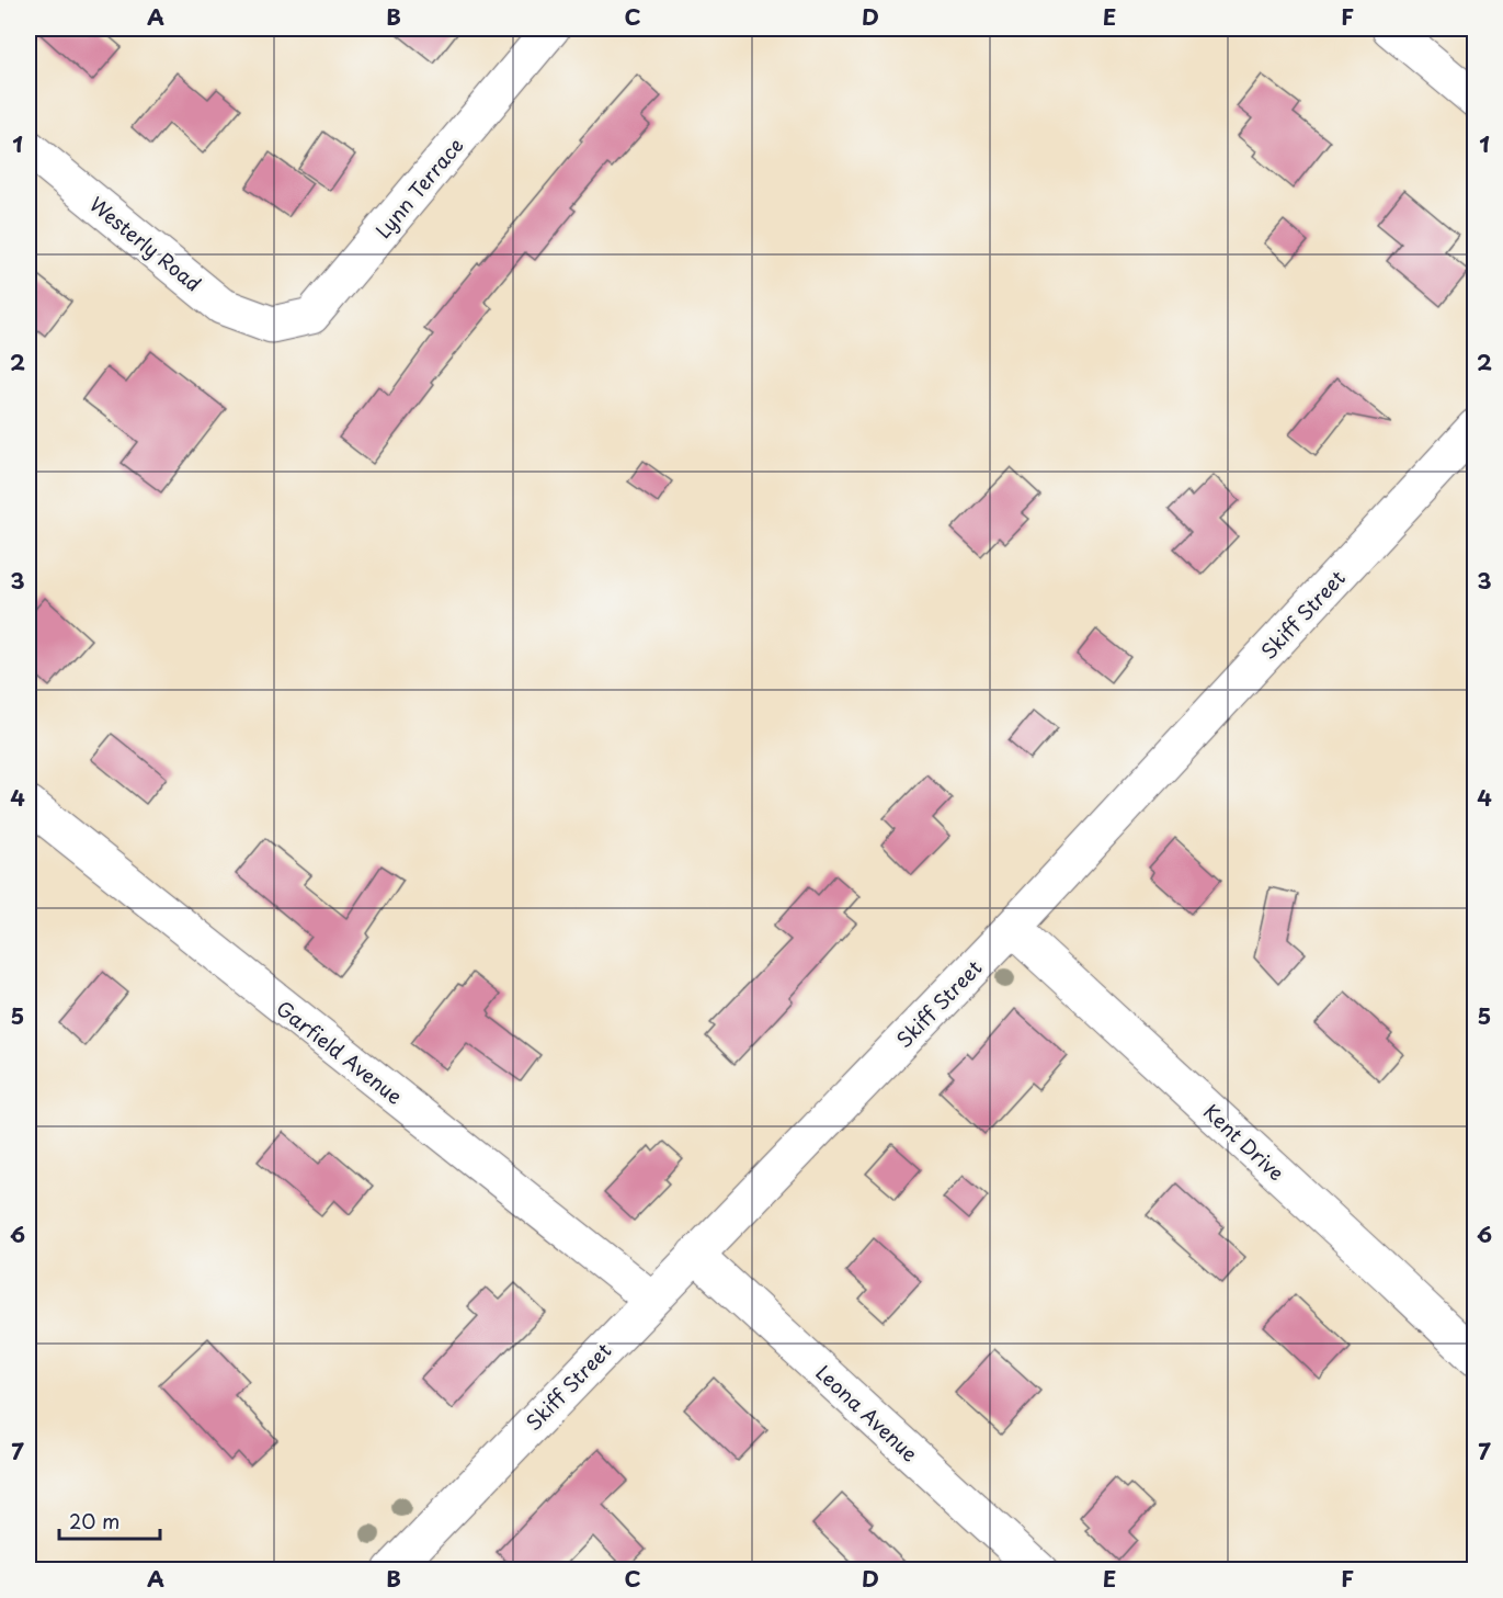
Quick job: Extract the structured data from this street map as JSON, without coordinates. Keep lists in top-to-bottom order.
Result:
{
  "streets": {
    "street": [
      "Lynn Terrace",
      "Westerly Road",
      "Skiff Street",
      "Garfield Avenue",
      "Kent Drive",
      "Leona Avenue"
    ]
  },
  "crossings": [
    ["Lynn Terrace", "Westerly Road"],
    ["Skiff Street", "Garfield Avenue"],
    ["Skiff Street", "Kent Drive"],
    ["Skiff Street", "Leona Avenue"]
  ],
  "scale_bar": "20 m",
  "grid": {
    "columns": [
      "A",
      "B",
      "C",
      "D",
      "E",
      "F"
    ],
    "rows": [
      "1",
      "2",
      "3",
      "4",
      "5",
      "6",
      "7"
    ]
  }
}
